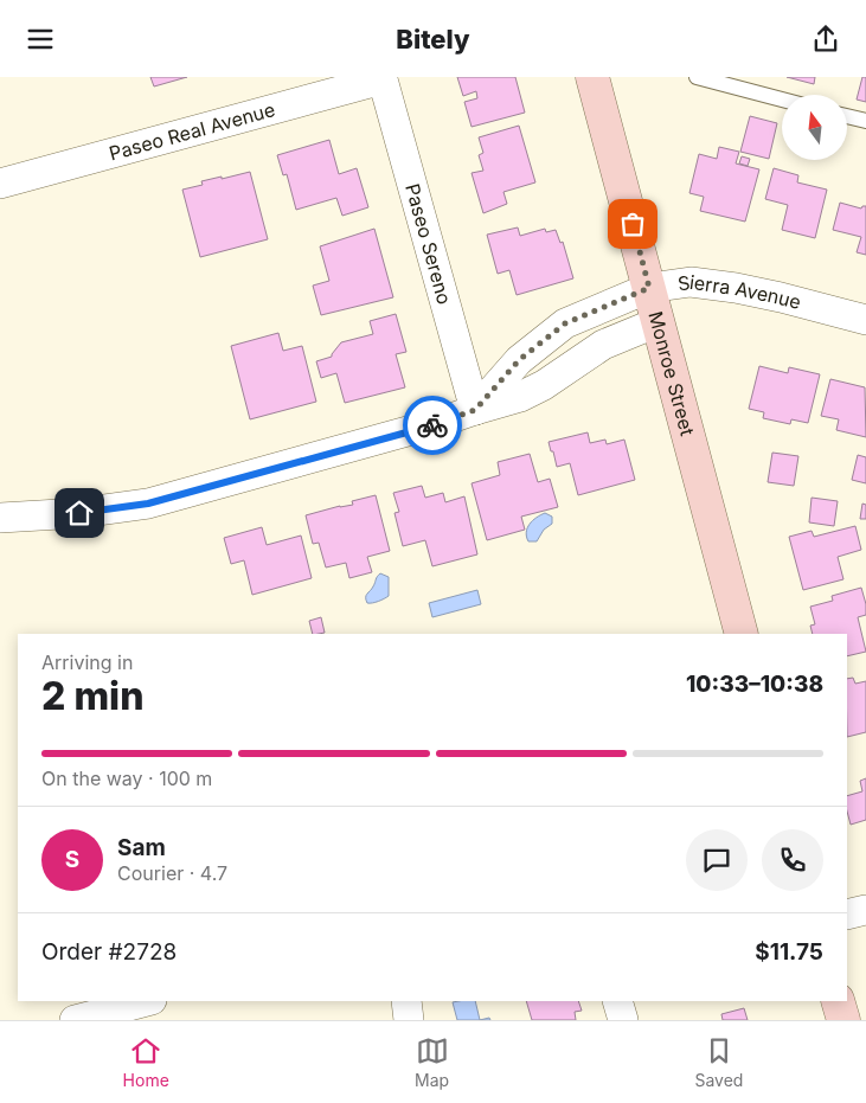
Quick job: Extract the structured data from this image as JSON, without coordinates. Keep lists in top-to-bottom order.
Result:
{
  "streets": {
    "main road": ["Monroe Street"],
    "street": ["Paseo Real Avenue", "Paseo Sereno", "Sierra Avenue"]
  },
  "crossings": [
    ["Paseo Real Avenue", "Paseo Sereno"],
    ["Paseo Sereno", "Sierra Avenue"],
    ["Sierra Avenue", "Monroe Street"]
  ],
  "north": "top",
  "page": {
    "header": "Bitely",
    "heading": ["2 min", "Arriving in", "10:33–10:38"],
    "panel": [
      "Sam",
      "Courier · 4.7",
      "Order #2728",
      "$11.75"
    ],
    "bar": "On the way · 100 m",
    "round": "S",
    "tabs": ["Home", "Map", "Saved"]
  }
}
